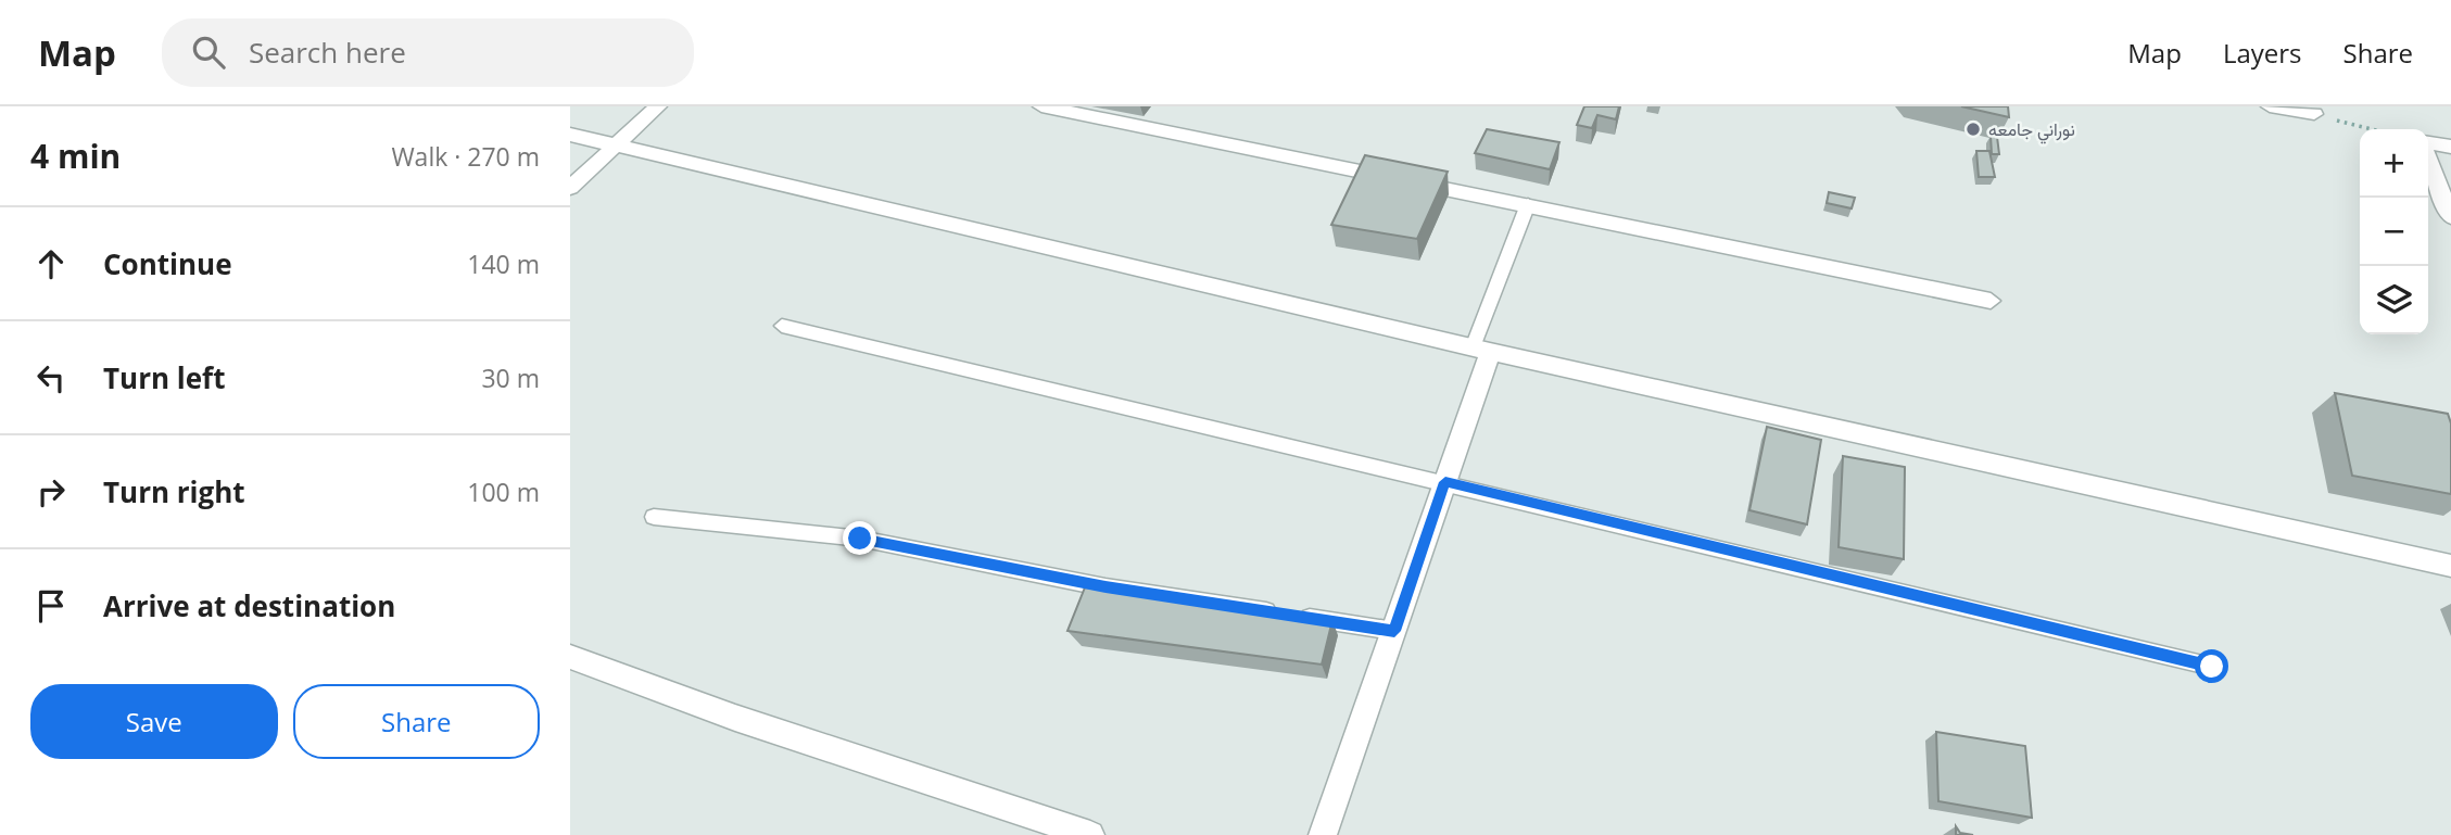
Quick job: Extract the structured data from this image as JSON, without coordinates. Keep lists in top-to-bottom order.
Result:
{
  "places": ["نوراني جامعه"],
  "page": {
    "header": "Map",
    "search": "Search here",
    "nav": ["Map", "Layers", "Share"],
    "heading": ["4 min", "Walk · 270 m"],
    "map_buttons": ["+", "−"],
    "list": [
      ["Continue", "140 m"],
      ["Turn left", "30 m"],
      ["Turn right", "100 m"],
      "Arrive at destination"
    ],
    "buttons": ["Save", "Share"]
  }
}
